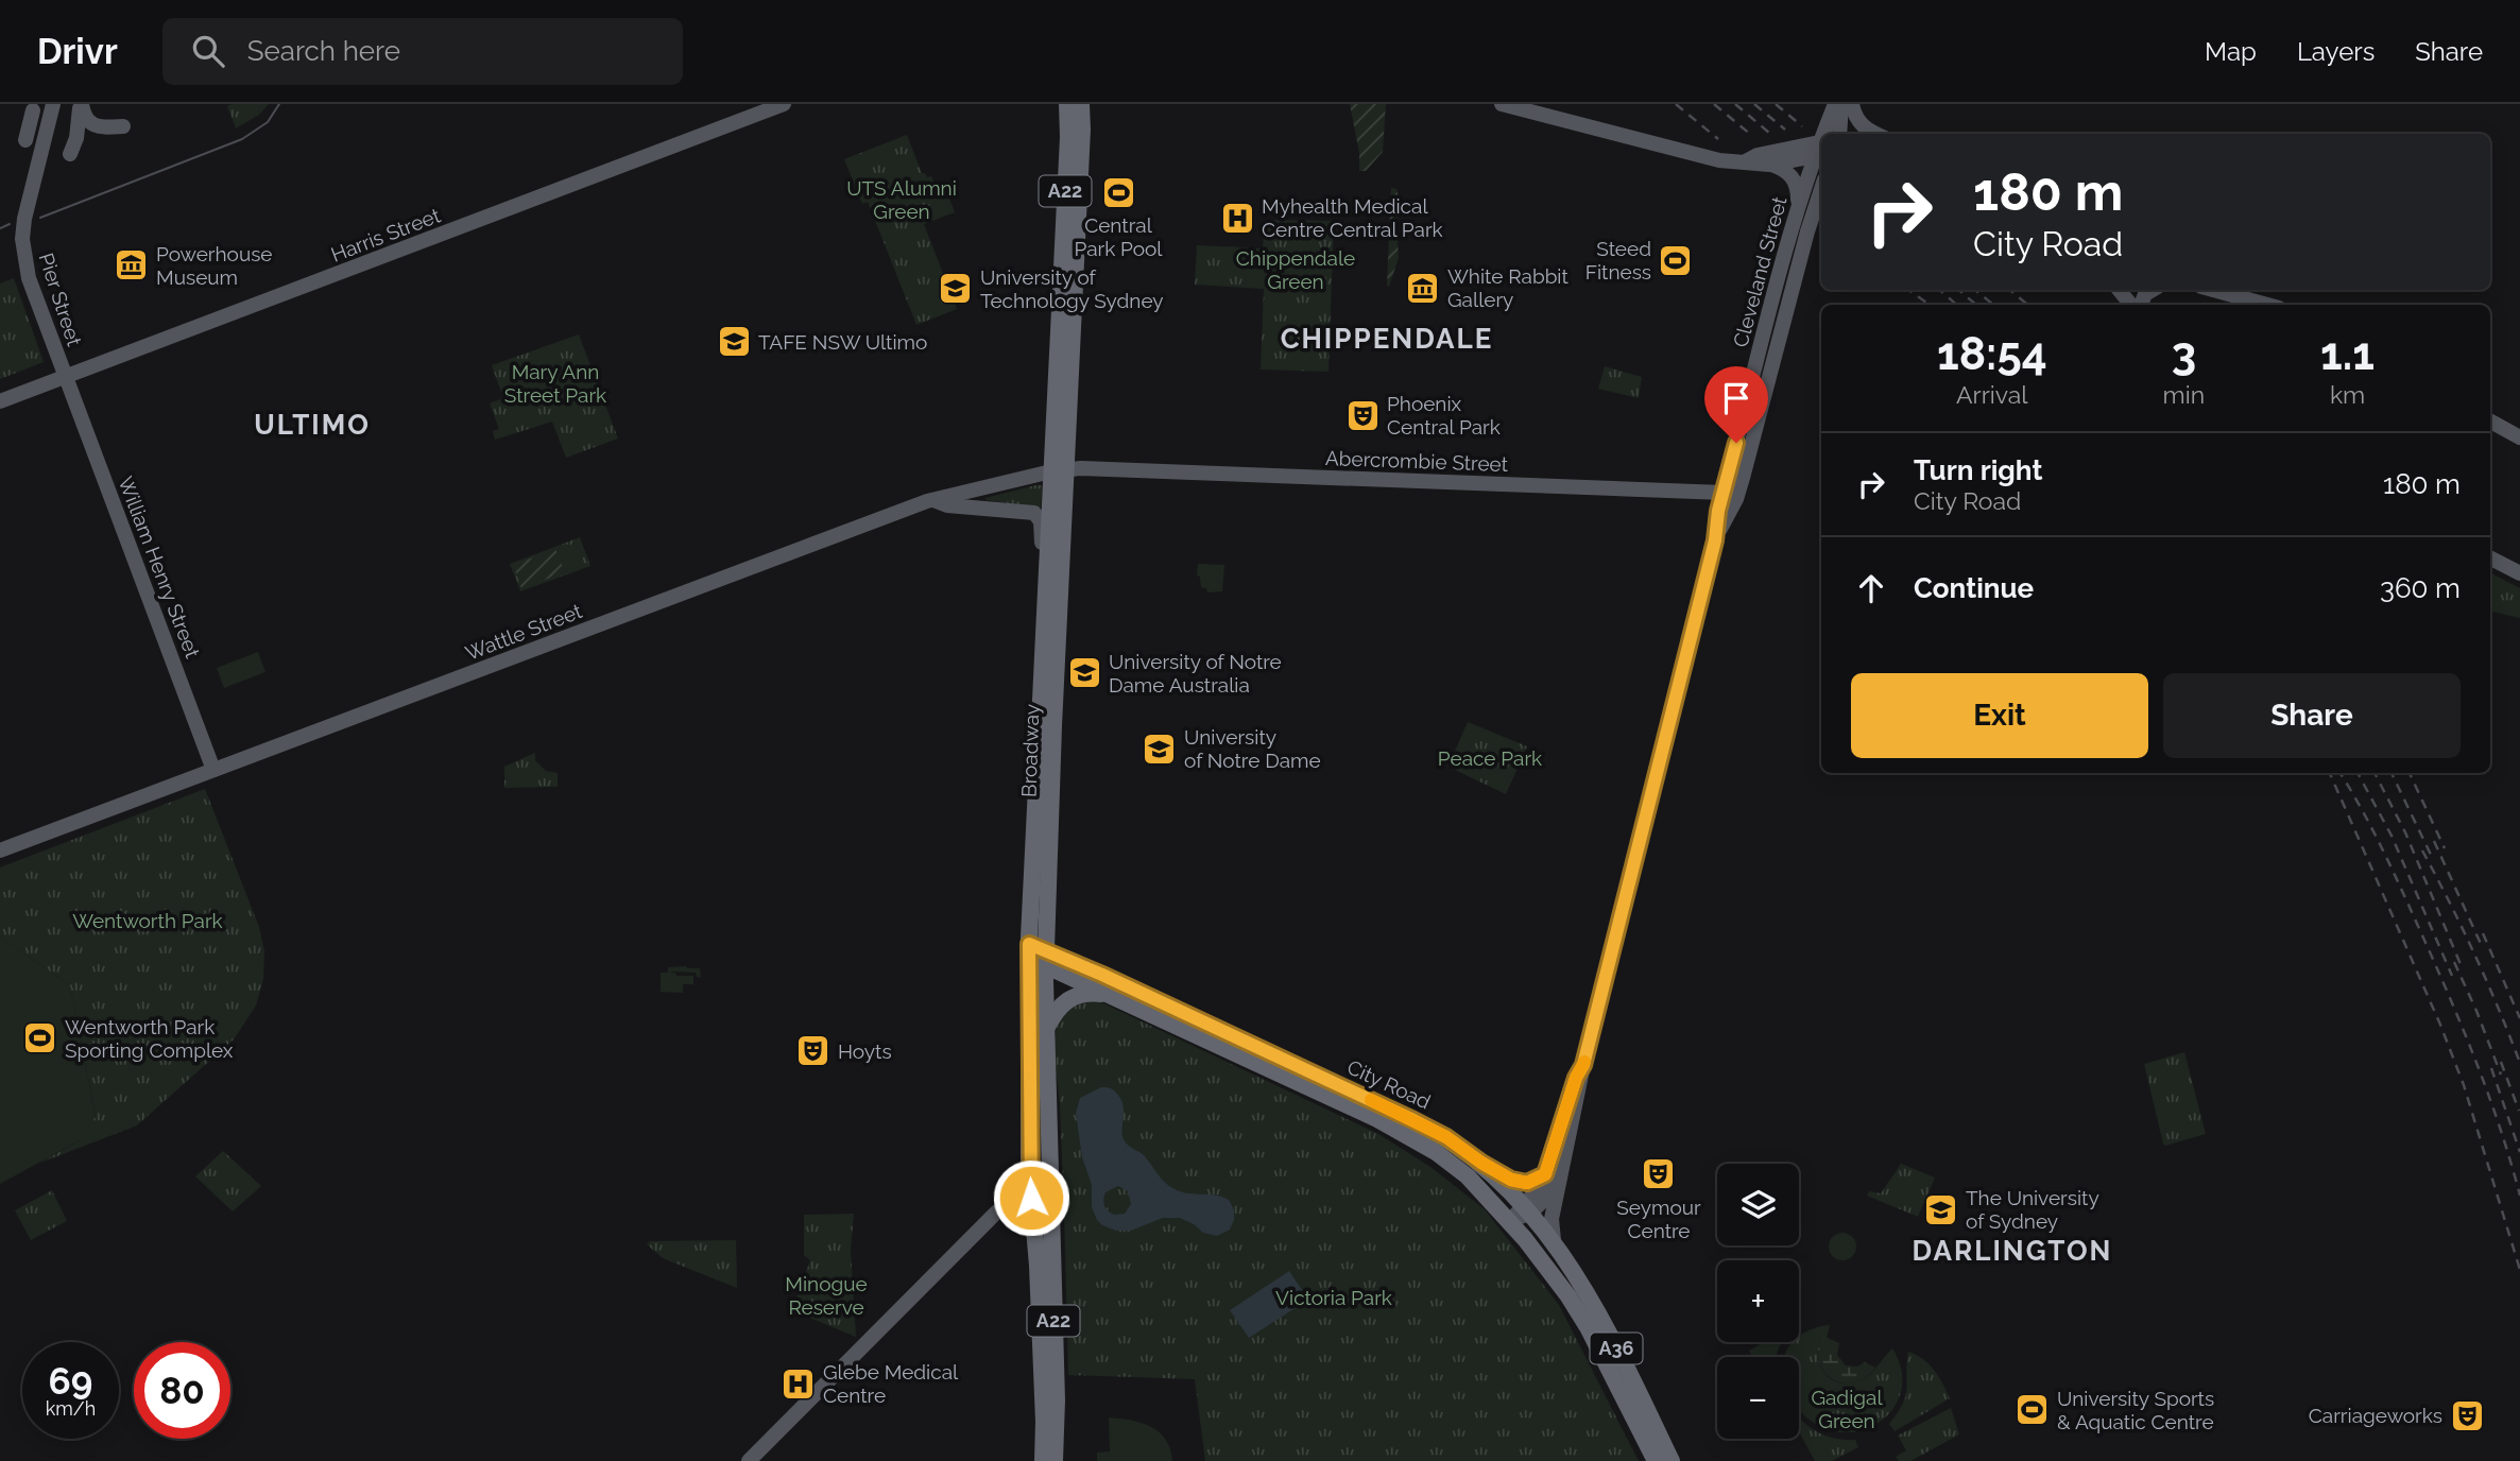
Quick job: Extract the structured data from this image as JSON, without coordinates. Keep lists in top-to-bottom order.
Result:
{
  "streets": {
    "highway": [
      "A22",
      "Broadway",
      "City Road",
      "A36"
    ],
    "main road": [
      "Harris Street",
      "Cleveland Street",
      "Pier Street",
      "Abercrombie Street",
      "William Henry Street",
      "Wattle Street"
    ]
  },
  "crossings": [
    ["A22", "Broadway"],
    ["Harris Street", "Pier Street"],
    ["Harris Street", "William Henry Street"],
    ["Cleveland Street", "Abercrombie Street"],
    ["Cleveland Street", "City Road"],
    ["Pier Street", "William Henry Street"],
    ["Abercrombie Street", "Wattle Street"],
    ["Abercrombie Street", "Broadway"],
    ["William Henry Street", "Wattle Street"],
    ["Wattle Street", "Broadway"],
    ["Broadway", "City Road"]
  ],
  "districts": ["CHIPPENDALE", "ULTIMO", "DARLINGTON"],
  "parks": [
    "UTS Alumni Green",
    "Chippendale Green",
    "Mary Ann Street Park",
    "Peace Park",
    "Wentworth Park",
    "Minogue Reserve",
    "Victoria Park",
    "Gadigal Green"
  ],
  "places": {
    "sports": [
      "Central Park Pool",
      "Steed Fitness",
      "Wentworth Park Sporting Complex",
      "University Sports & Aquatic Centre"
    ],
    "hospital": ["Myhealth Medical Centre Central Park", "Glebe Medical Centre"],
    "museum": ["Powerhouse Museum", "White Rabbit Gallery"],
    "school or university": [
      "University of Technology Sydney",
      "TAFE NSW Ultimo",
      "University of Notre Dame Australia",
      "University of Notre Dame",
      "The University of Sydney"
    ],
    "theatre": [
      "Phoenix Central Park",
      "Hoyts",
      "Seymour Centre",
      "Carriageworks"
    ]
  },
  "page": {
    "header": "Drivr",
    "search": "Search here",
    "nav": ["Map", "Layers", "Share"],
    "turn": ["180 m", "City Road"],
    "eta": [
      "18:54",
      "Arrival",
      "3",
      "min",
      "1.1",
      "km"
    ],
    "list": [
      {
        "name": "Turn right",
        "note": "City Road",
        "value": "180 m"
      },
      {
        "name": "Continue",
        "value": "360 m"
      }
    ],
    "buttons": ["Exit", "Share"],
    "map_buttons": ["+", "−"],
    "speed": "69 km/h",
    "limit": "80"
  }
}
